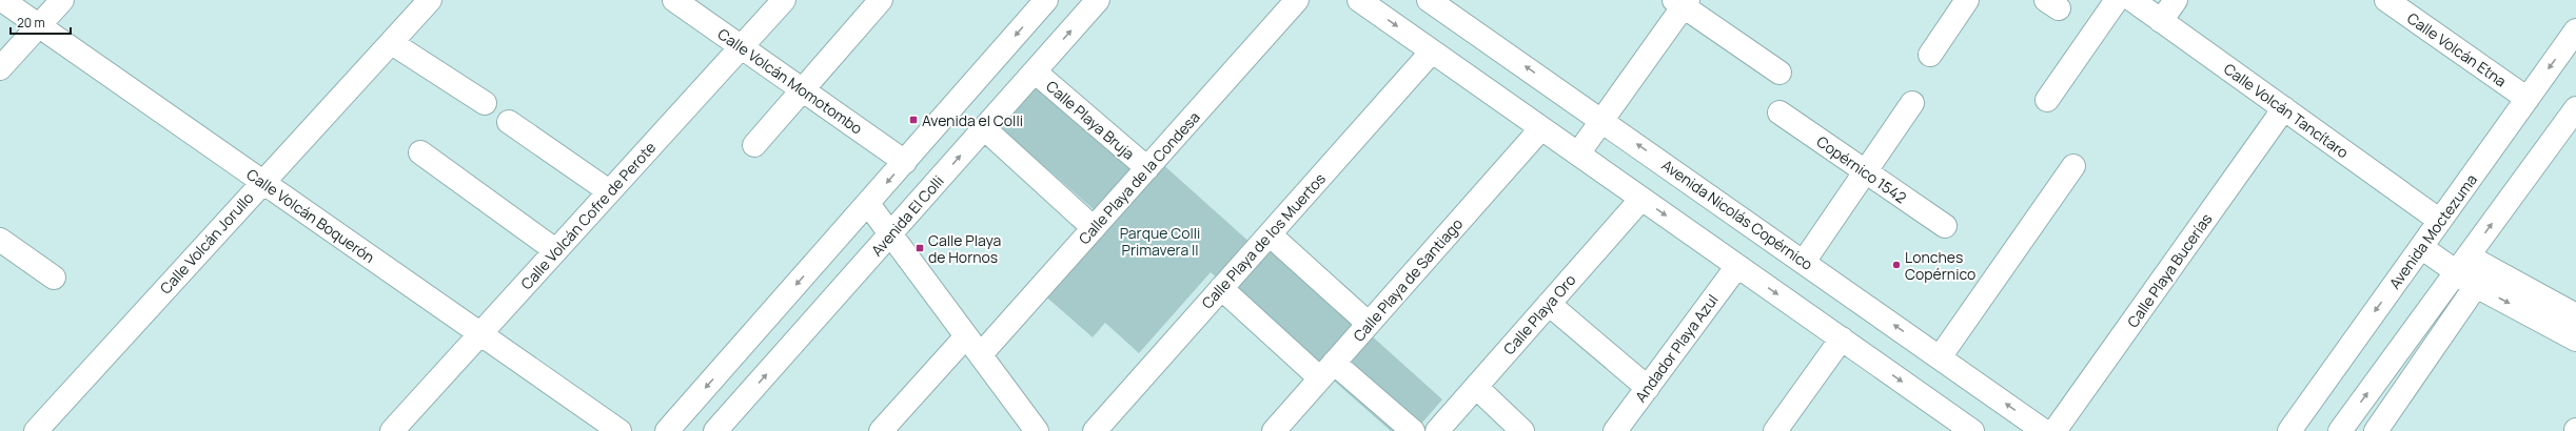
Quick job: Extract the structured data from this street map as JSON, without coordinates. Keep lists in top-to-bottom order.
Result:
{
  "streets": {
    "street": [
      "Calle Volcán Etna",
      "Calle Volcán Momotombo",
      "Calle Volcán Tancítaro",
      "Calle Playa Bruja",
      "Copérnico 1542",
      "Calle Playa de la Condesa",
      "Avenida Nicolás Copérnico",
      "Calle Volcán Boquerón",
      "Calle Volcán Cofre de Perote",
      "Avenida El Colli",
      "Avenida Moctezuma",
      "Calle Playa de los Muertos",
      "Calle Volcán Jorullo",
      "Calle Playa Bucerías",
      "Calle Playa de Santiago",
      "Calle Playa Oro",
      "Andador Playa Azul"
    ]
  },
  "crossings": [
    ["Calle Volcán Etna", "Avenida Moctezuma"],
    ["Calle Volcán Momotombo", "Calle Volcán Cofre de Perote"],
    ["Calle Volcán Tancítaro", "Avenida Moctezuma"],
    ["Calle Volcán Tancítaro", "Calle Playa Bucerías"],
    ["Calle Playa Bruja", "Calle Playa de la Condesa"],
    ["Calle Playa Bruja", "Avenida El Colli"],
    ["Calle Volcán Boquerón", "Calle Volcán Cofre de Perote"],
    ["Calle Volcán Boquerón", "Calle Volcán Jorullo"]
  ],
  "parks": ["Parque Colli Primavera II"],
  "places": {
    "transit": ["Avenida el Colli", "Calle Playa de Hornos"],
    "other": ["Lonches Copérnico"]
  },
  "scale_bar": "20 m"
}
